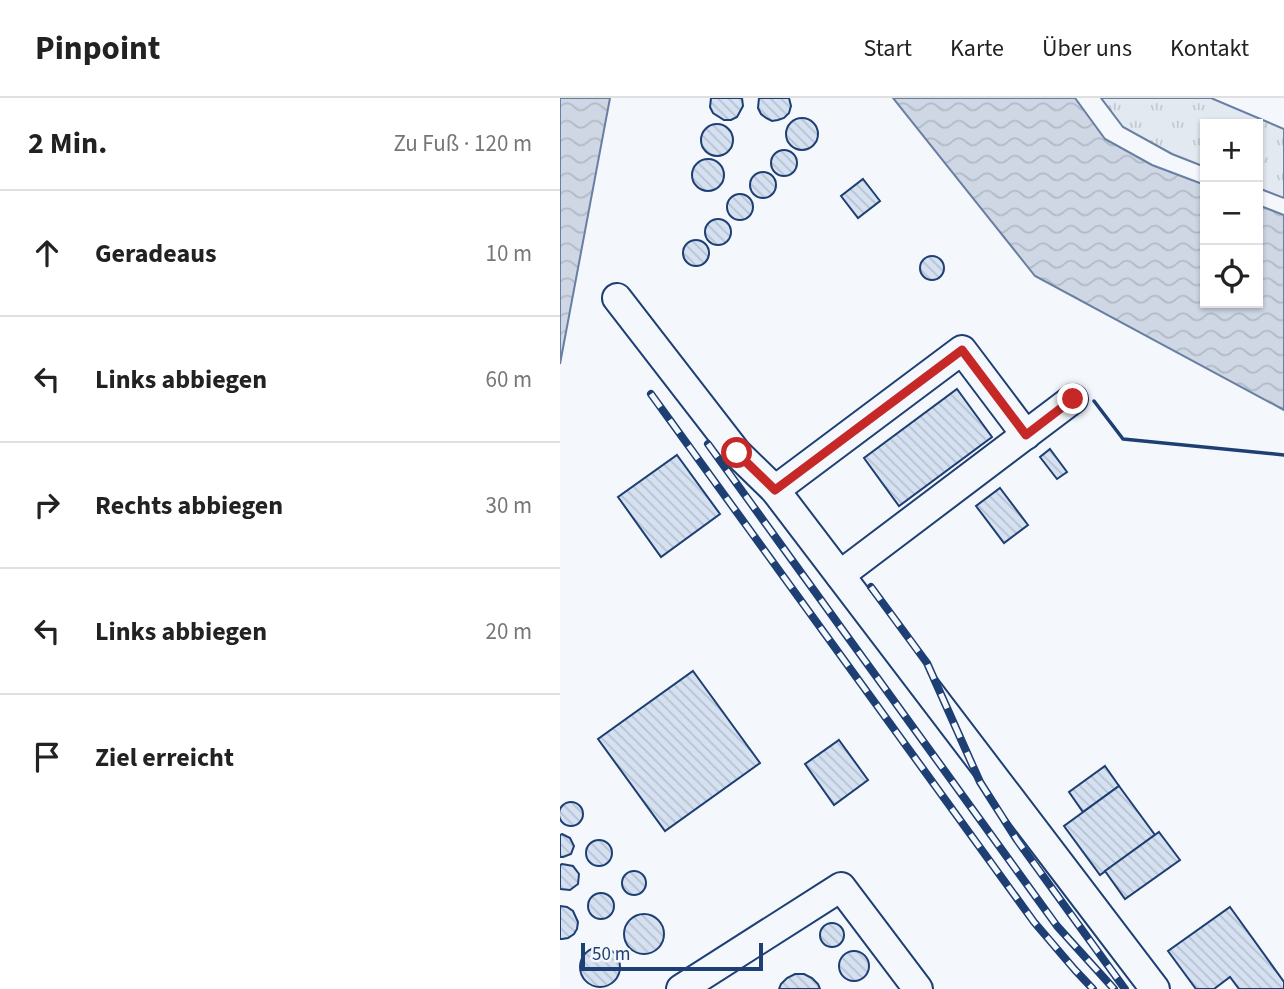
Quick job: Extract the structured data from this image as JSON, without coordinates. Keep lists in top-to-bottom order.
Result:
{
  "scale_bar": "50 m",
  "page": {
    "header": "Pinpoint",
    "nav": [
      "Start",
      "Karte",
      "Über uns",
      "Kontakt"
    ],
    "heading": ["2 Min.", "Zu Fuß · 120 m"],
    "map_buttons": ["+", "−"],
    "list": [
      ["Geradeaus", "10 m"],
      ["Links abbiegen", "60 m"],
      ["Rechts abbiegen", "30 m"],
      ["Links abbiegen", "20 m"],
      "Ziel erreicht"
    ],
    "scale": "50 m"
  }
}
